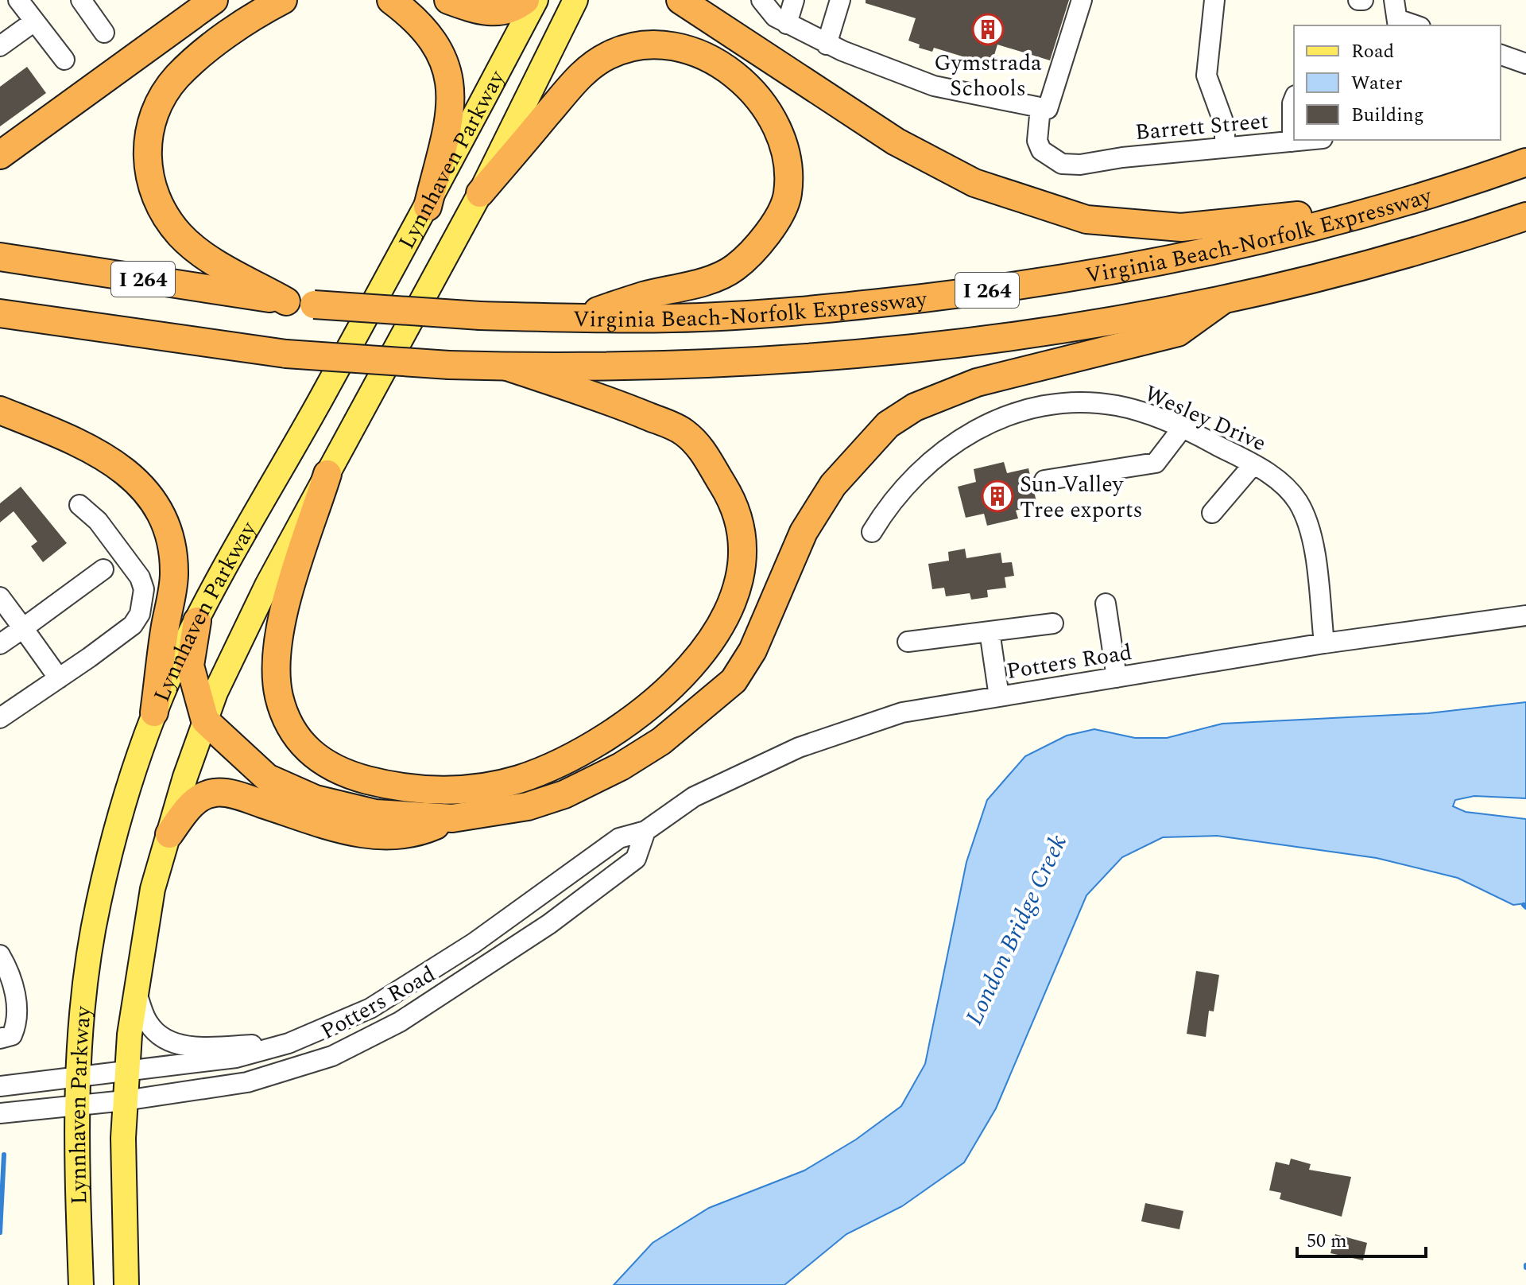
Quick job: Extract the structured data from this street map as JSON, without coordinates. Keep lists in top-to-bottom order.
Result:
{
  "streets": {
    "highway": ["Virginia Beach-Norfolk Expressway", "I 264"],
    "main road": ["Lynnhaven Parkway"],
    "street": ["Barrett Street", "Wesley Drive", "Potters Road"]
  },
  "crossings": [
    ["Lynnhaven Parkway", "Potters Road"],
    ["Wesley Drive", "Potters Road"]
  ],
  "water": ["London Bridge Creek"],
  "places": {
    "building": ["Gymstrada Schools", "Sun Valley Tree exports"]
  },
  "legend": ["Road", "Water", "Building"],
  "scale_bar": "50 m"
}
